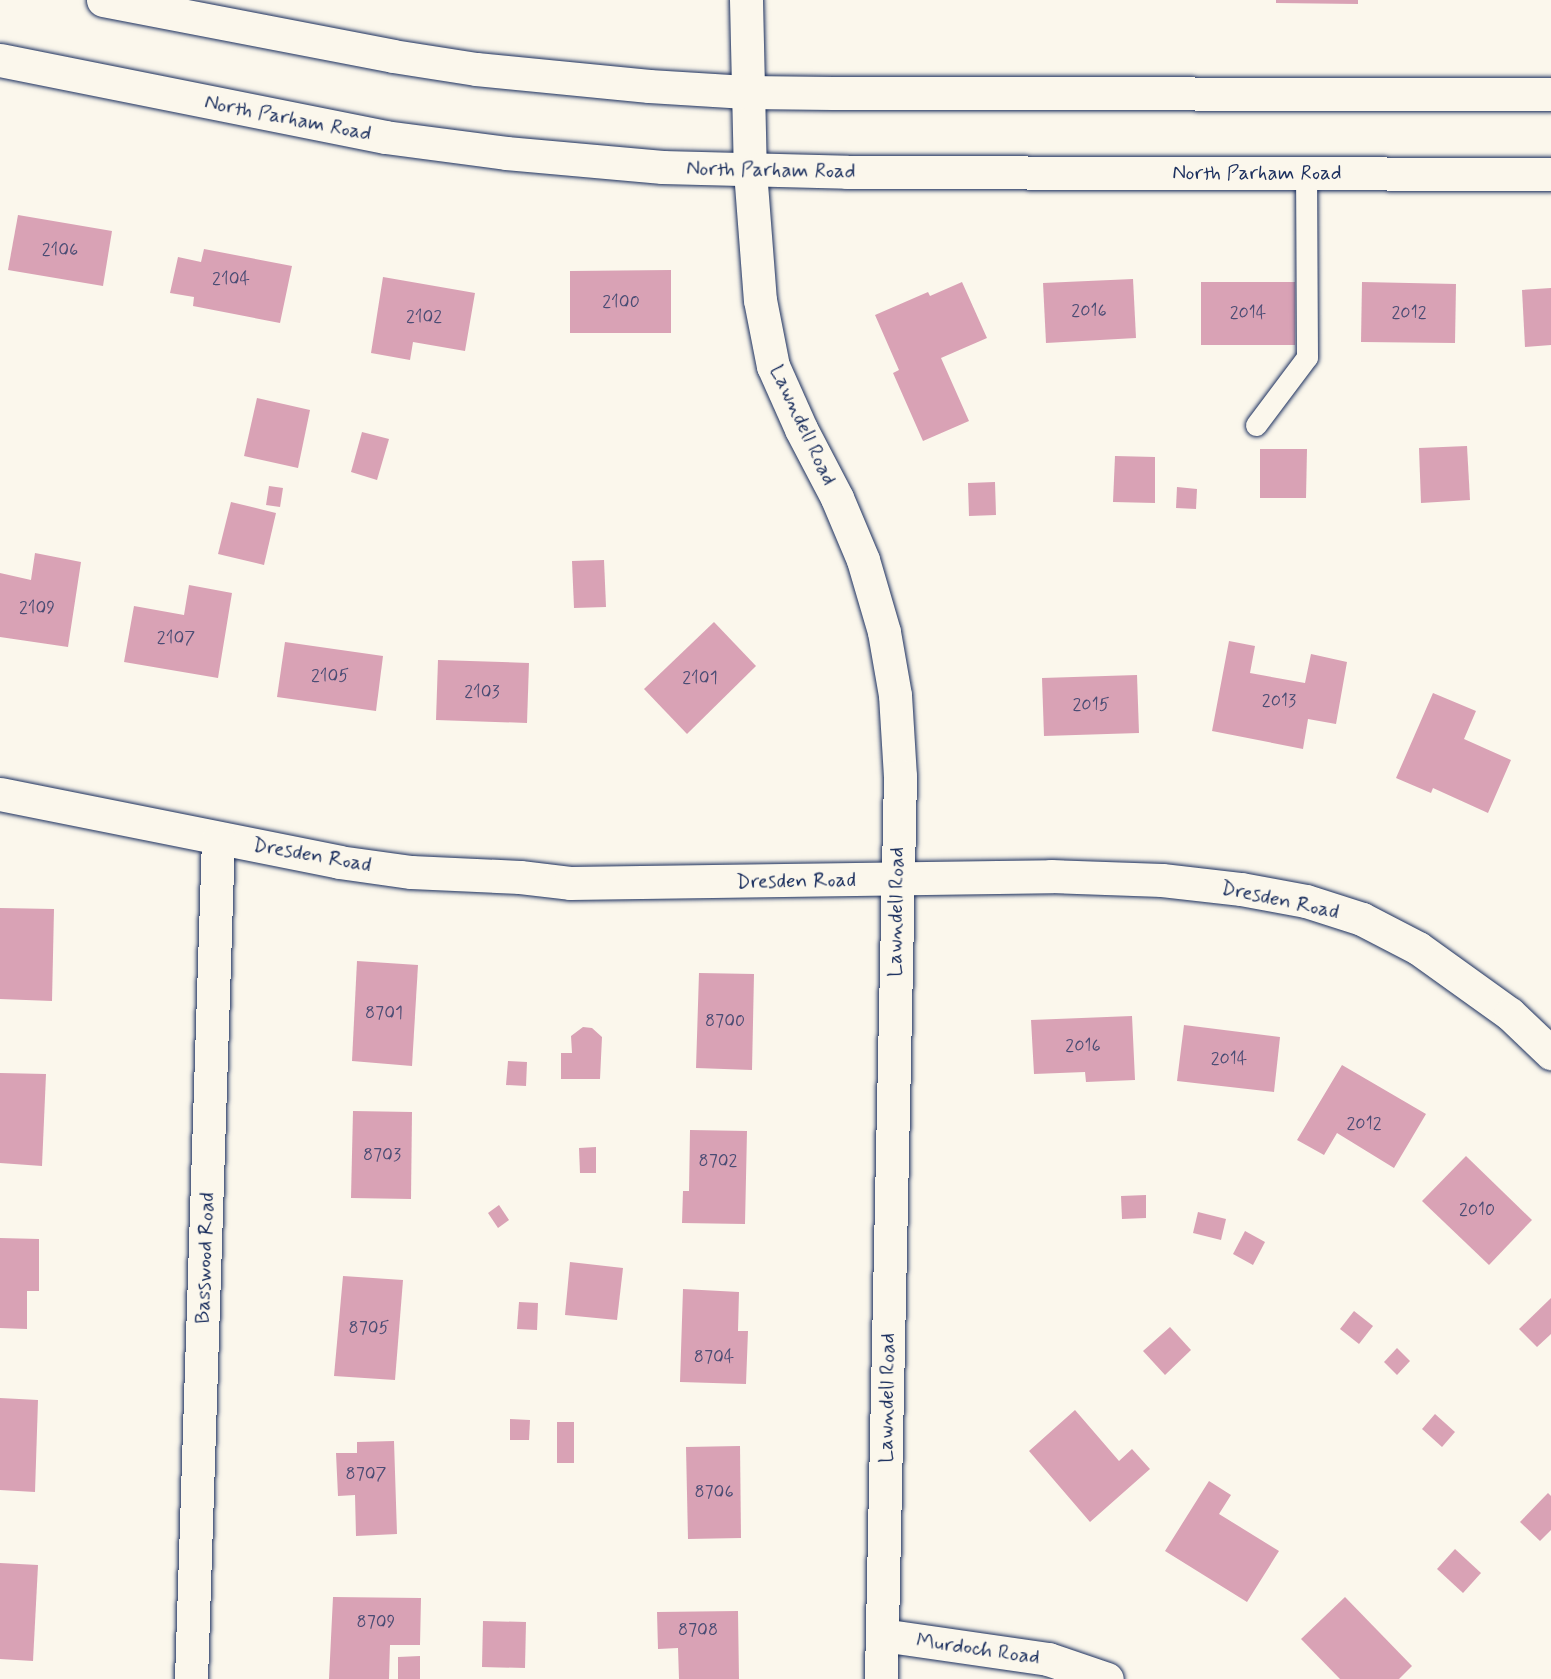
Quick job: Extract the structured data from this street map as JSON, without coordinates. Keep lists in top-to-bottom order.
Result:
{
  "streets": {
    "main road": [
      "North Parham Road",
      "Lawndell Road",
      "Dresden Road",
      "Basswood Road",
      "Murdoch Road"
    ]
  },
  "crossings": [
    ["North Parham Road", "Lawndell Road"],
    ["Lawndell Road", "Dresden Road"],
    ["Lawndell Road", "Murdoch Road"],
    ["Dresden Road", "Basswood Road"]
  ],
  "house_numbers": [
    "2106",
    "2104",
    "2100",
    "2016",
    "2014",
    "2012",
    "2102",
    "2109",
    "2107",
    "2105",
    "2101",
    "2103",
    "2013",
    "2015",
    "8701",
    "8700",
    "2016",
    "2014",
    "2012",
    "8703",
    "8702",
    "2010",
    "8705",
    "8704",
    "8707",
    "8706",
    "8709",
    "8708"
  ]
}
